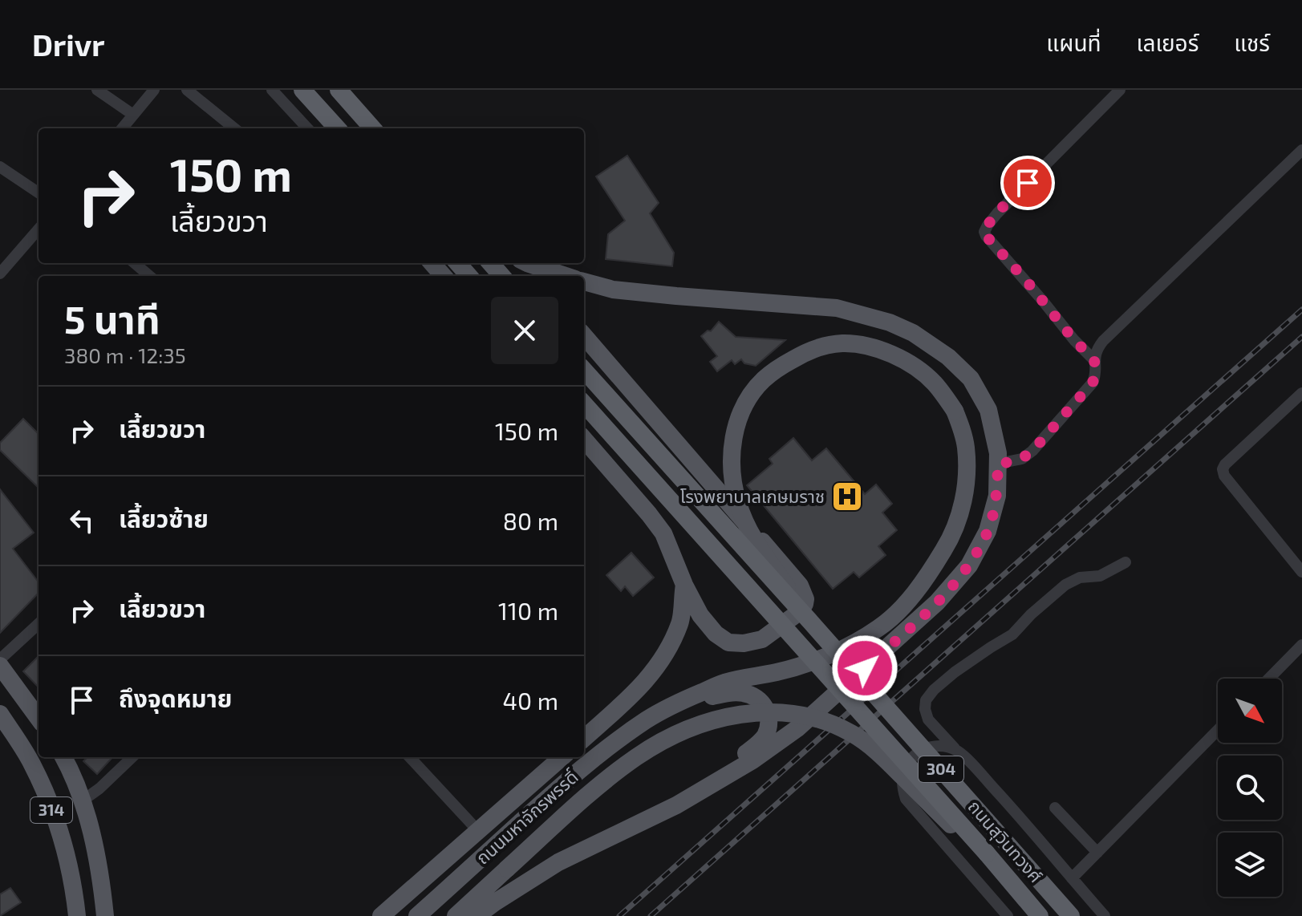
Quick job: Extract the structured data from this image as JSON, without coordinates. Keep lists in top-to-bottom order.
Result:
{
  "streets": {
    "highway": ["304", "ถนนสุวินทวงศ์"],
    "main road": ["314", "ถนนมหาจักรพรรดิ์"]
  },
  "places": {
    "hospital": ["โรงพยาบาลเกษมราช"]
  },
  "north": "bottom right",
  "page": {
    "header": "Drivr",
    "nav": ["แผนที่", "เลเยอร์", "แชร์"],
    "turn": ["150 m", "เลี้ยวขวา"],
    "heading": ["5 นาที", "380 m · 12:35"],
    "list": [
      {
        "name": "เลี้ยวขวา",
        "value": "150 m"
      },
      {
        "name": "เลี้ยวซ้าย",
        "value": "80 m"
      },
      {
        "name": "เลี้ยวขวา",
        "value": "110 m"
      },
      {
        "name": "ถึงจุดหมาย",
        "value": "40 m"
      }
    ]
  }
}
